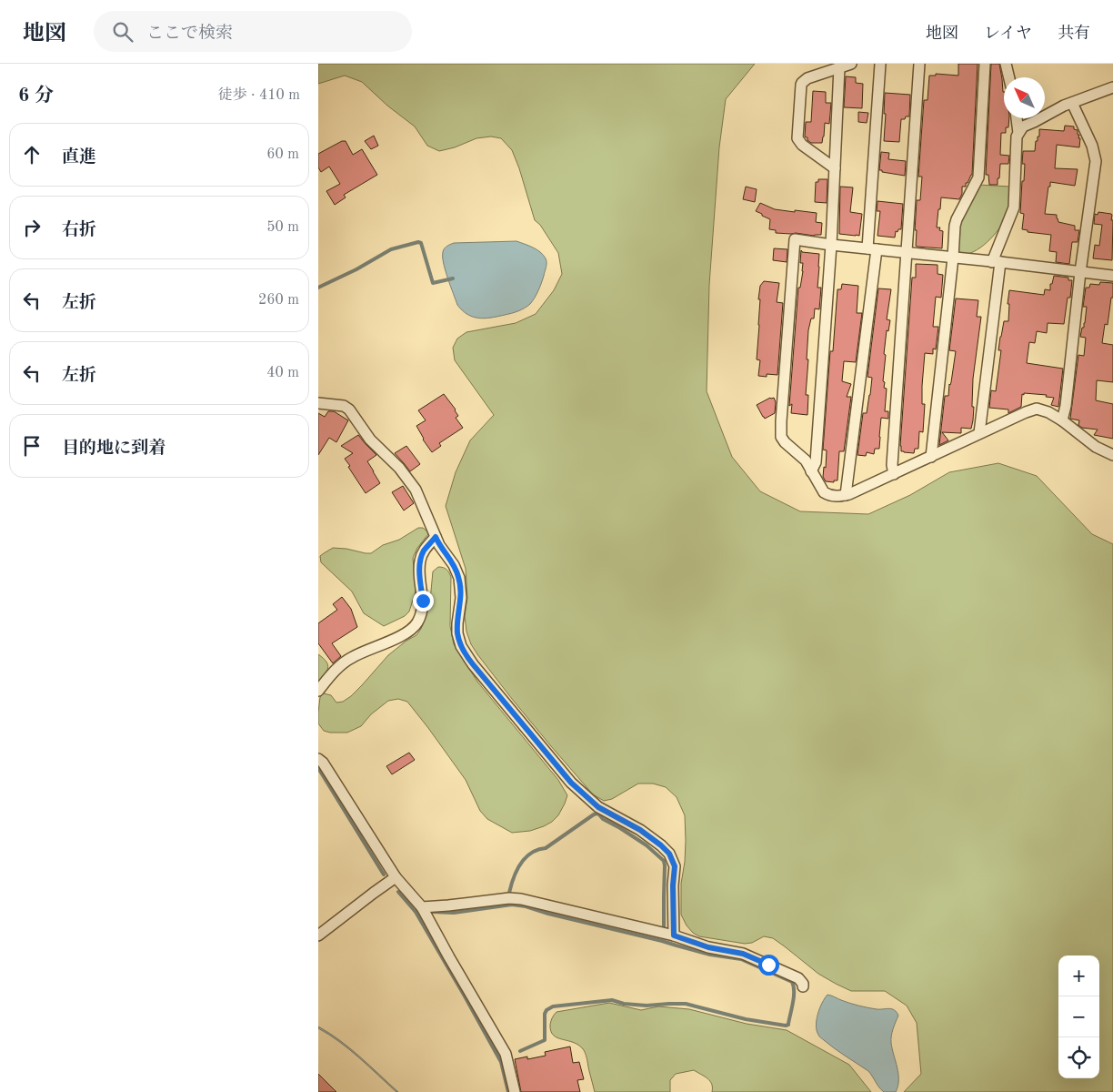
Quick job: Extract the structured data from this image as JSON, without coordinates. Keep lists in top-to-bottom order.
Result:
{
  "north": "top left",
  "page": {
    "header": "地図",
    "search": "ここで検索",
    "nav": ["地図", "レイヤ", "共有"],
    "heading": ["6 分", "徒歩 · 410 m"],
    "list": [
      ["直進", "60 m"],
      ["右折", "50 m"],
      ["左折", "260 m"],
      ["左折", "40 m"],
      "目的地に到着"
    ],
    "map_buttons": ["+", "−"]
  }
}
